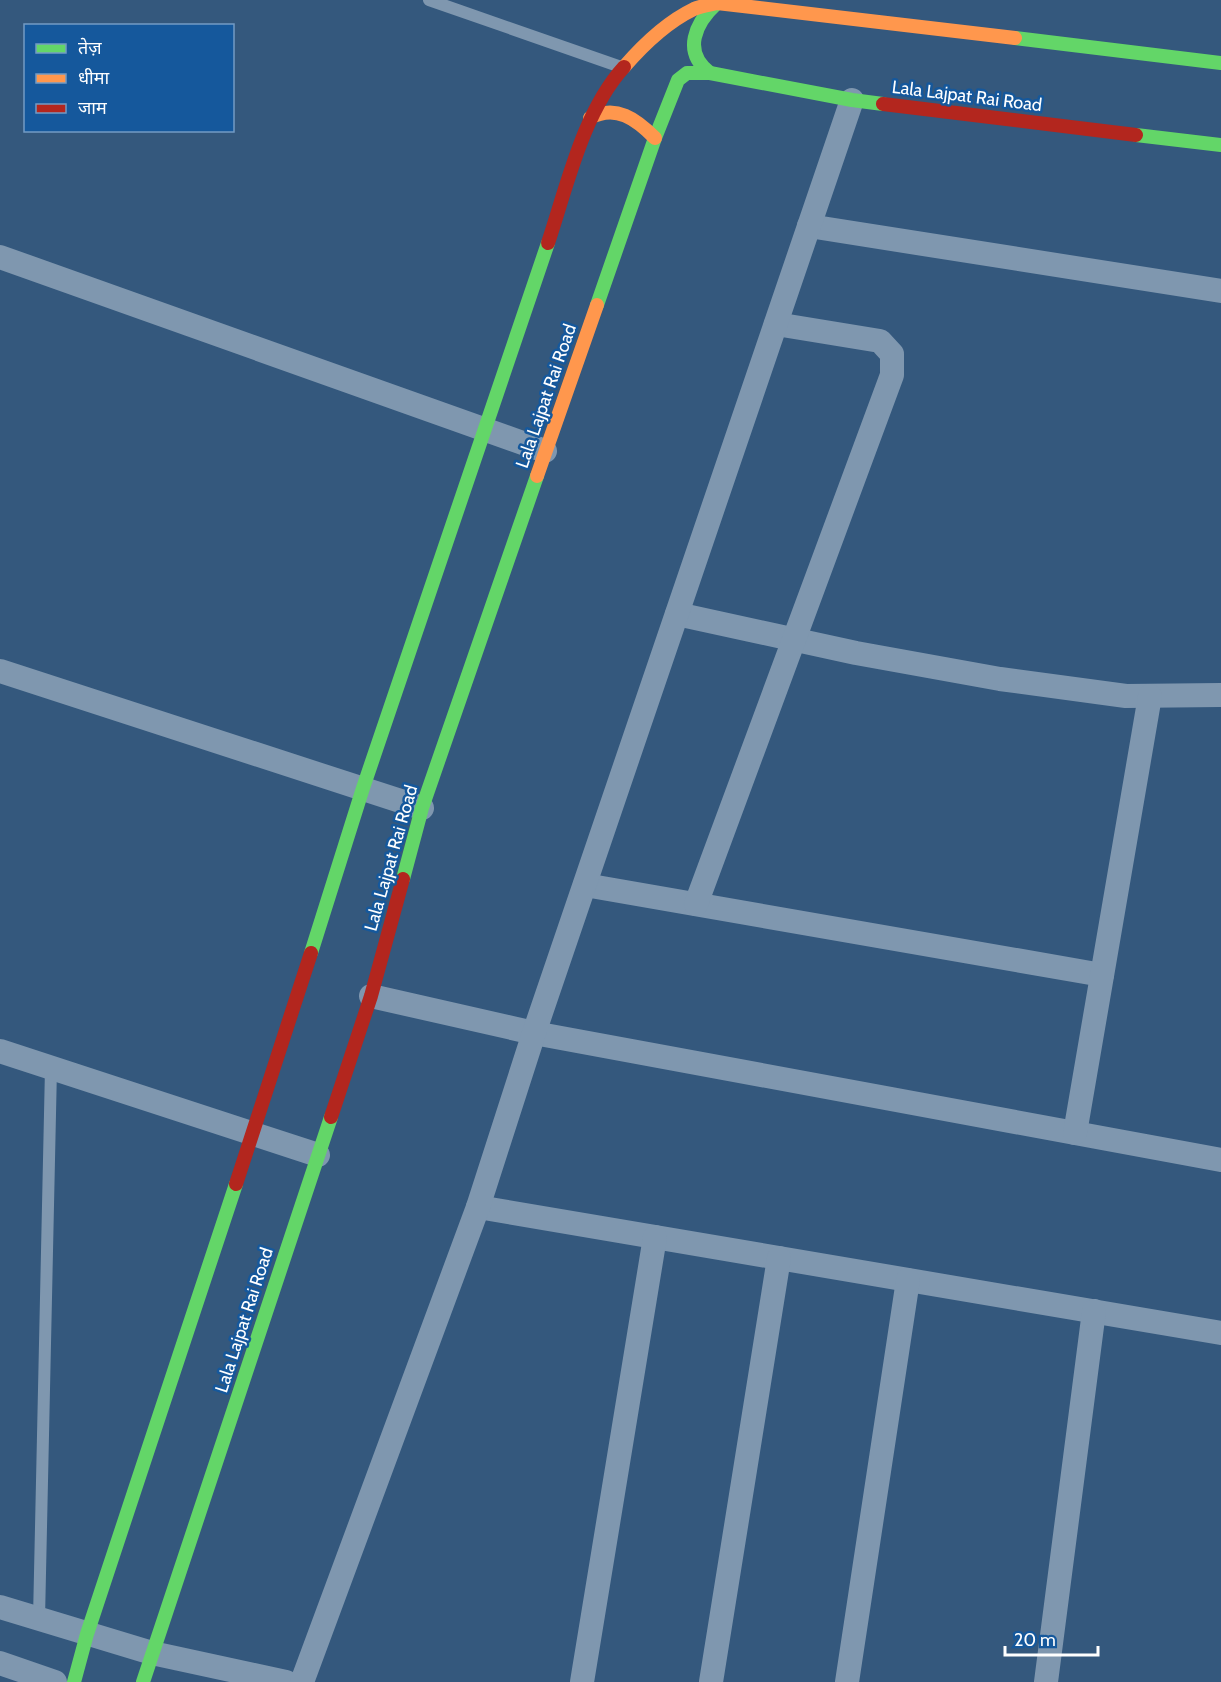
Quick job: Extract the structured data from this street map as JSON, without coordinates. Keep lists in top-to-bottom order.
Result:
{
  "streets": {
    "street": ["Lala Lajpat Rai Road"]
  },
  "legend": ["तेज़", "धीमा", "जाम"],
  "scale_bar": "20 m"
}
